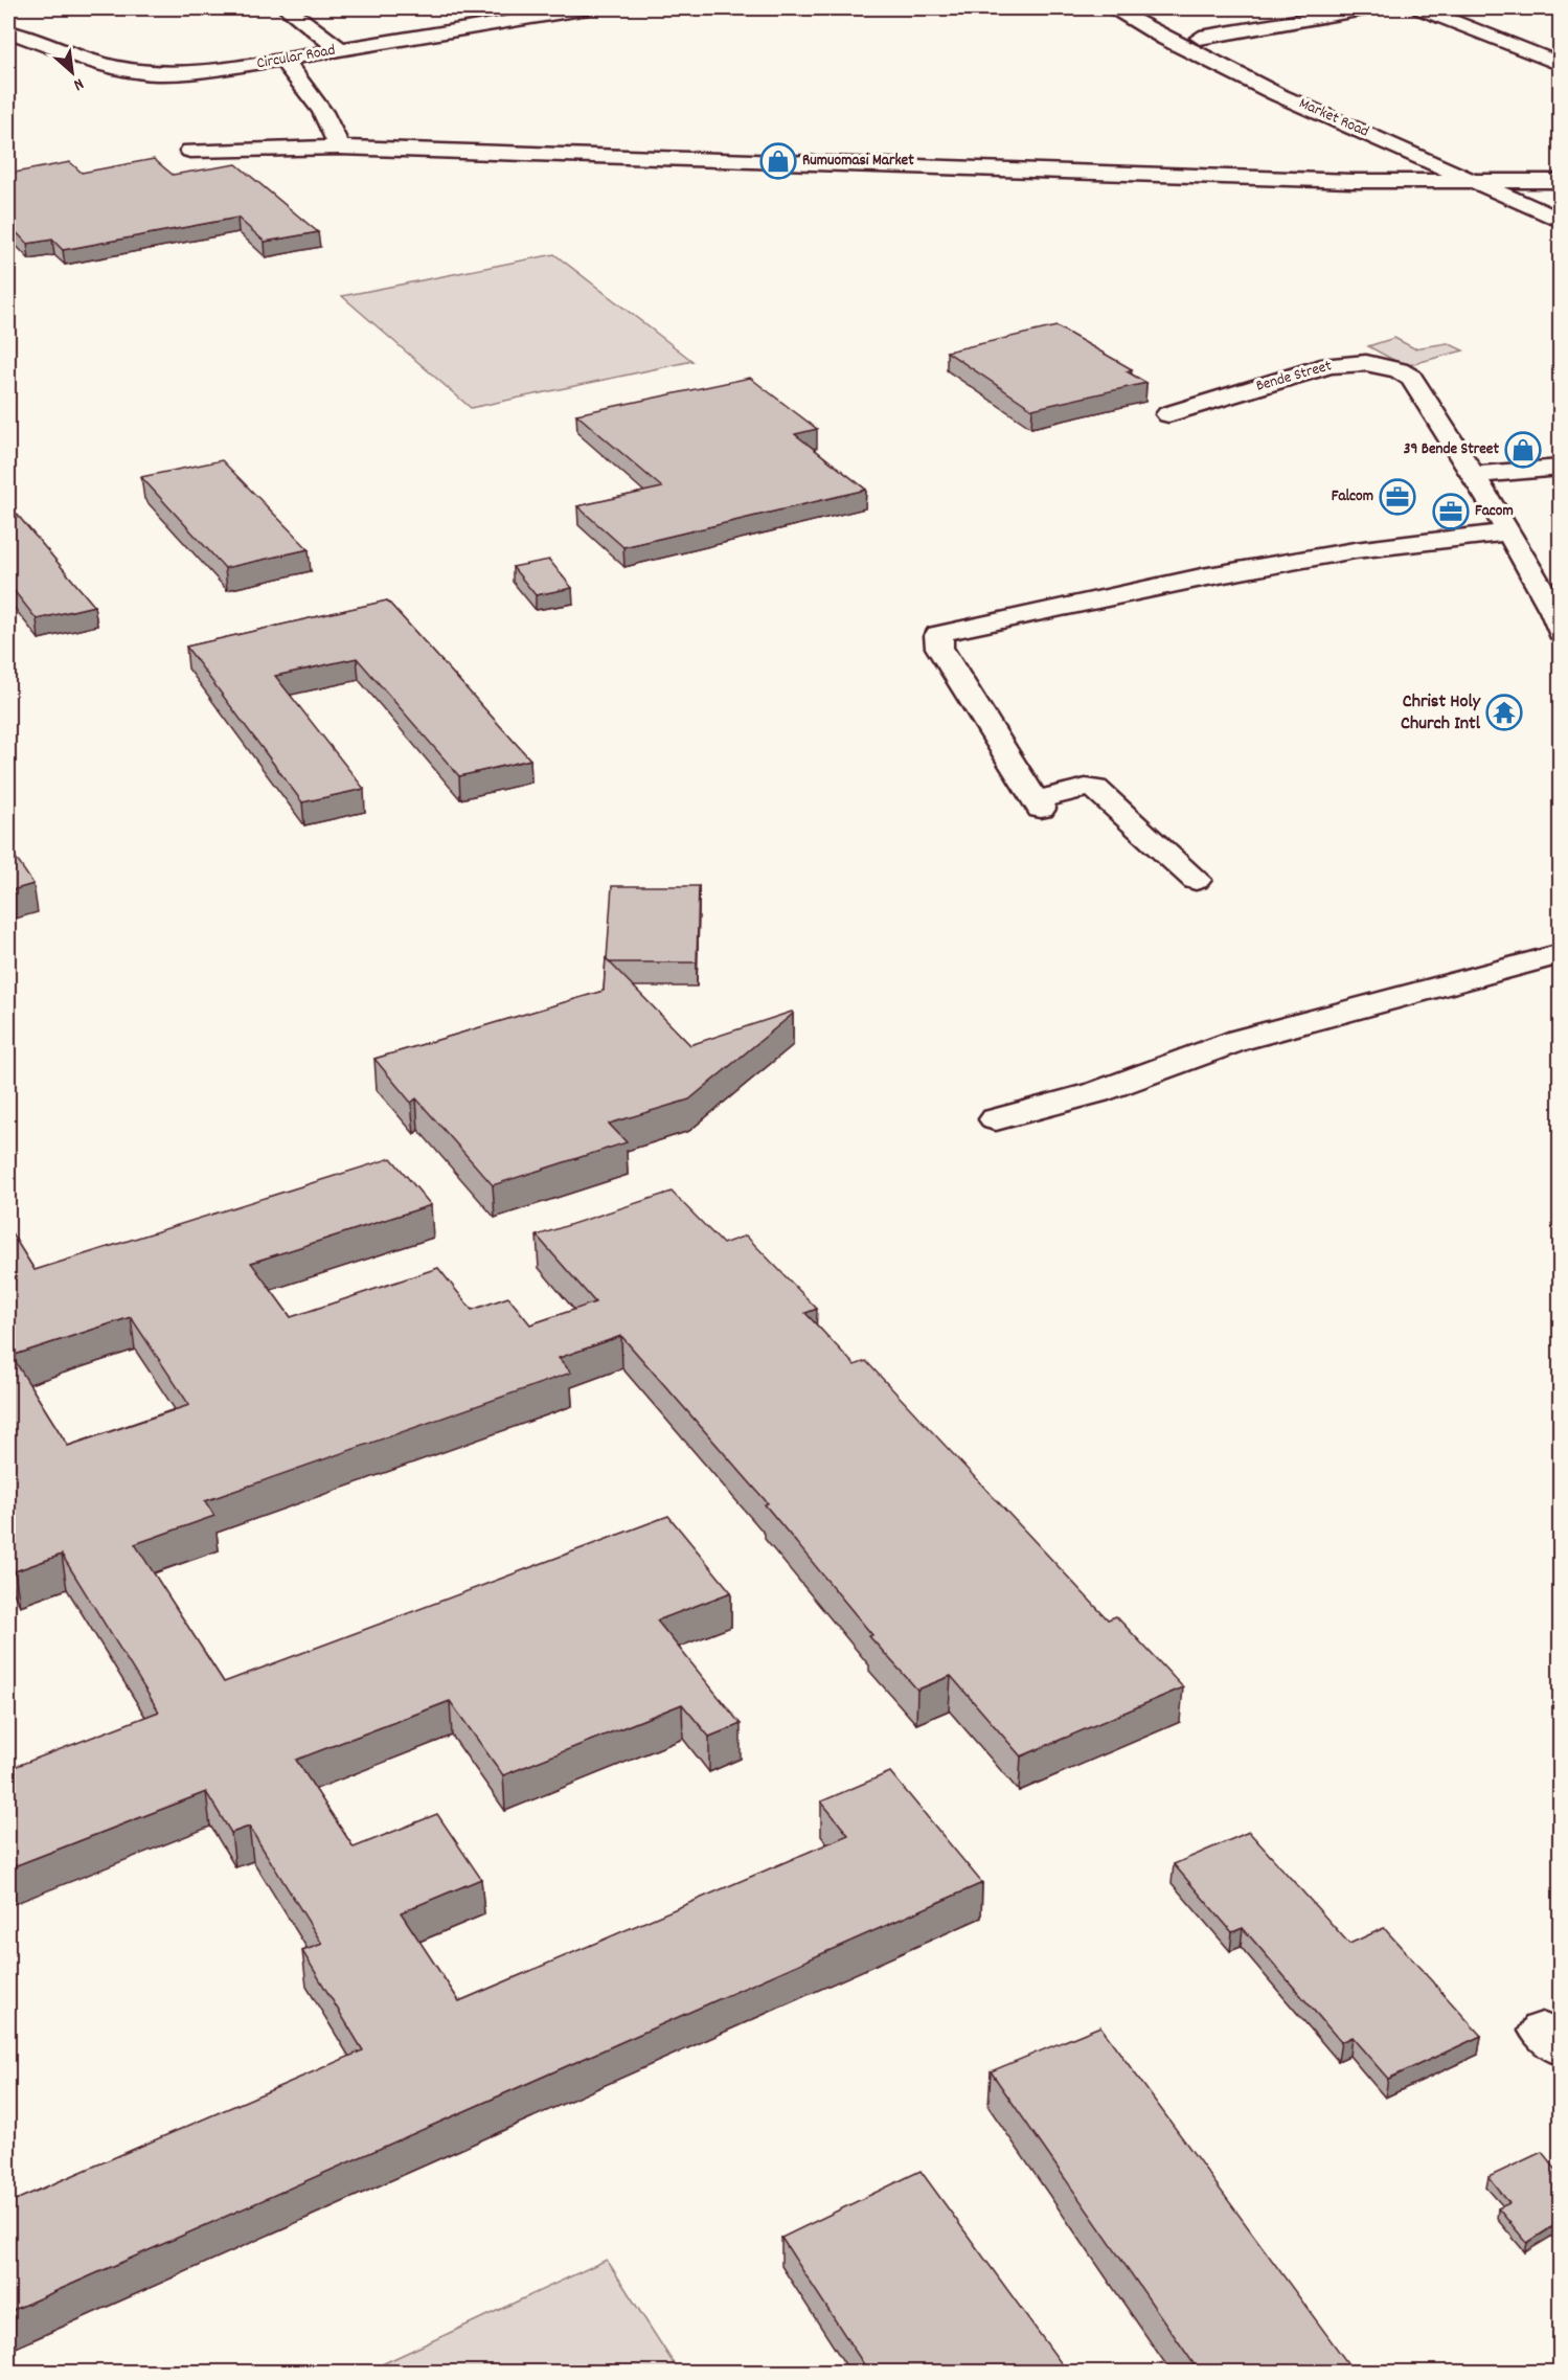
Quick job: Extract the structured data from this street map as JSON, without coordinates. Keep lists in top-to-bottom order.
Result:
{
  "streets": {
    "street": ["Circular Road", "Market Road", "Bende Street"]
  },
  "places": {
    "shop": ["Rumuomasi Market", "39 Bende Street"],
    "office": ["Falcom", "Facom"],
    "temple": ["Christ Holy Church Intl"]
  },
  "north": "bottom right"
}
